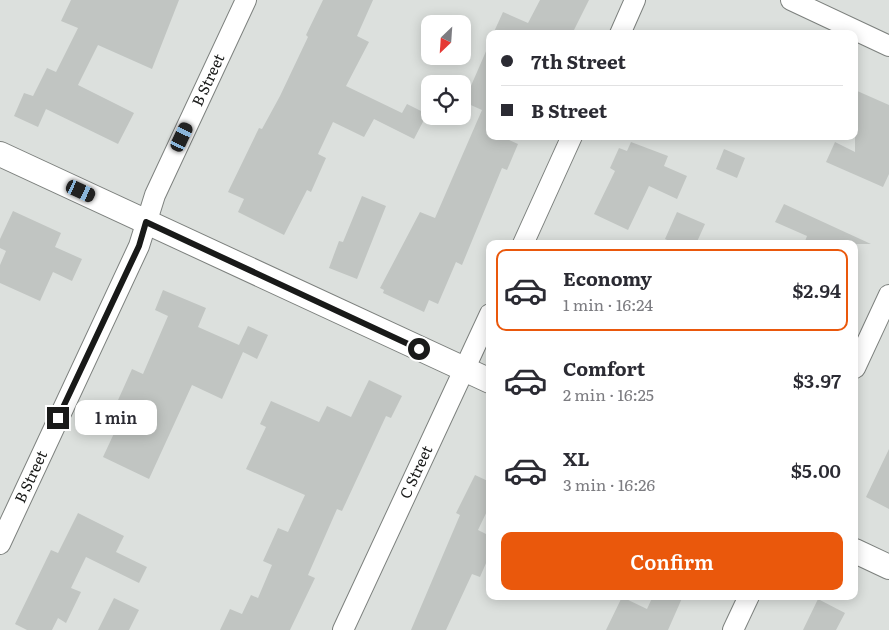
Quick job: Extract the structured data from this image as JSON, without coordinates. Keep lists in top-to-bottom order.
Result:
{
  "streets": {
    "street": ["B Street", "C Street"]
  },
  "north": "bottom left",
  "page": {
    "banner": ["7th Street", "B Street"],
    "list": [
      {
        "name": "Economy",
        "note": "1 min · 16:24",
        "value": "$2.94"
      },
      {
        "name": "Comfort",
        "note": "2 min · 16:25",
        "value": "$3.97"
      },
      {
        "name": "XL",
        "note": "3 min · 16:26",
        "value": "$5.00"
      }
    ],
    "bubble": "1 min",
    "buttons": "Confirm"
  }
}
